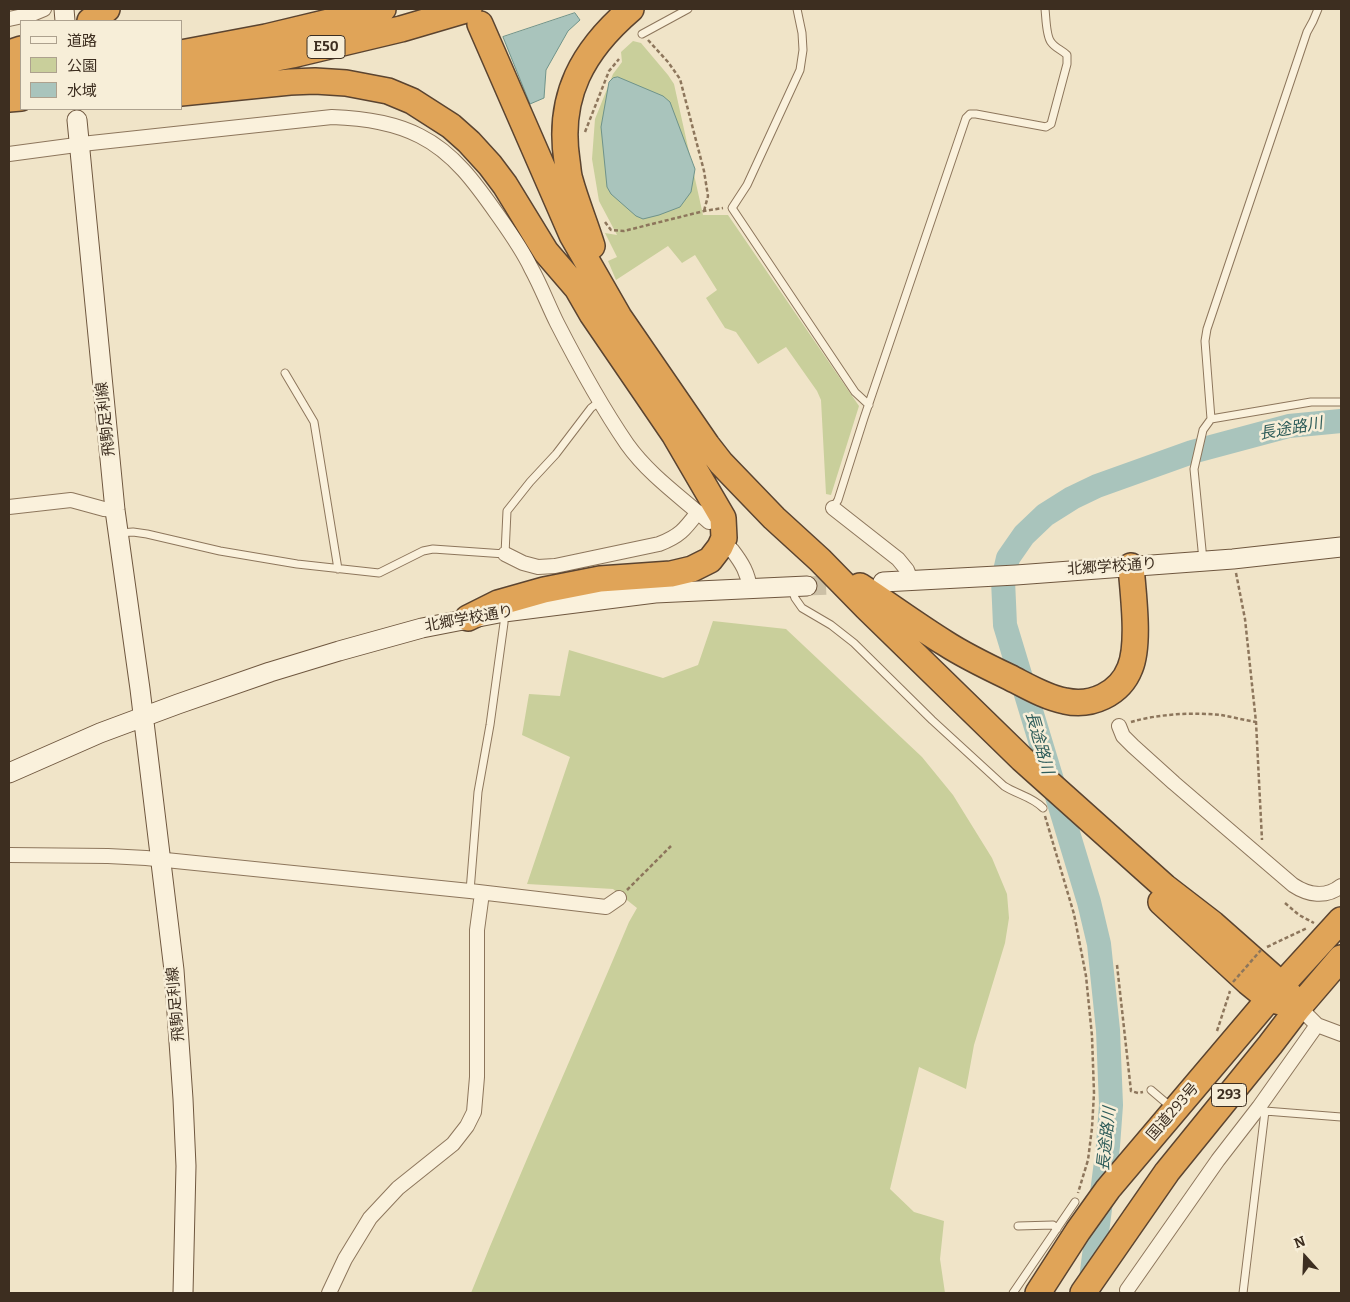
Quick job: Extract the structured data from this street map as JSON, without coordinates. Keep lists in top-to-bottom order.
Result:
{
  "streets": {
    "highway": ["E50", "293", "国道293号"],
    "main road": ["飛駒足利線", "北郷学校通り"]
  },
  "crossings": [
    ["飛駒足利線", "北郷学校通り"]
  ],
  "water": ["長途路川"],
  "legend": ["道路", "公園", "水域"],
  "north": "top"
}
